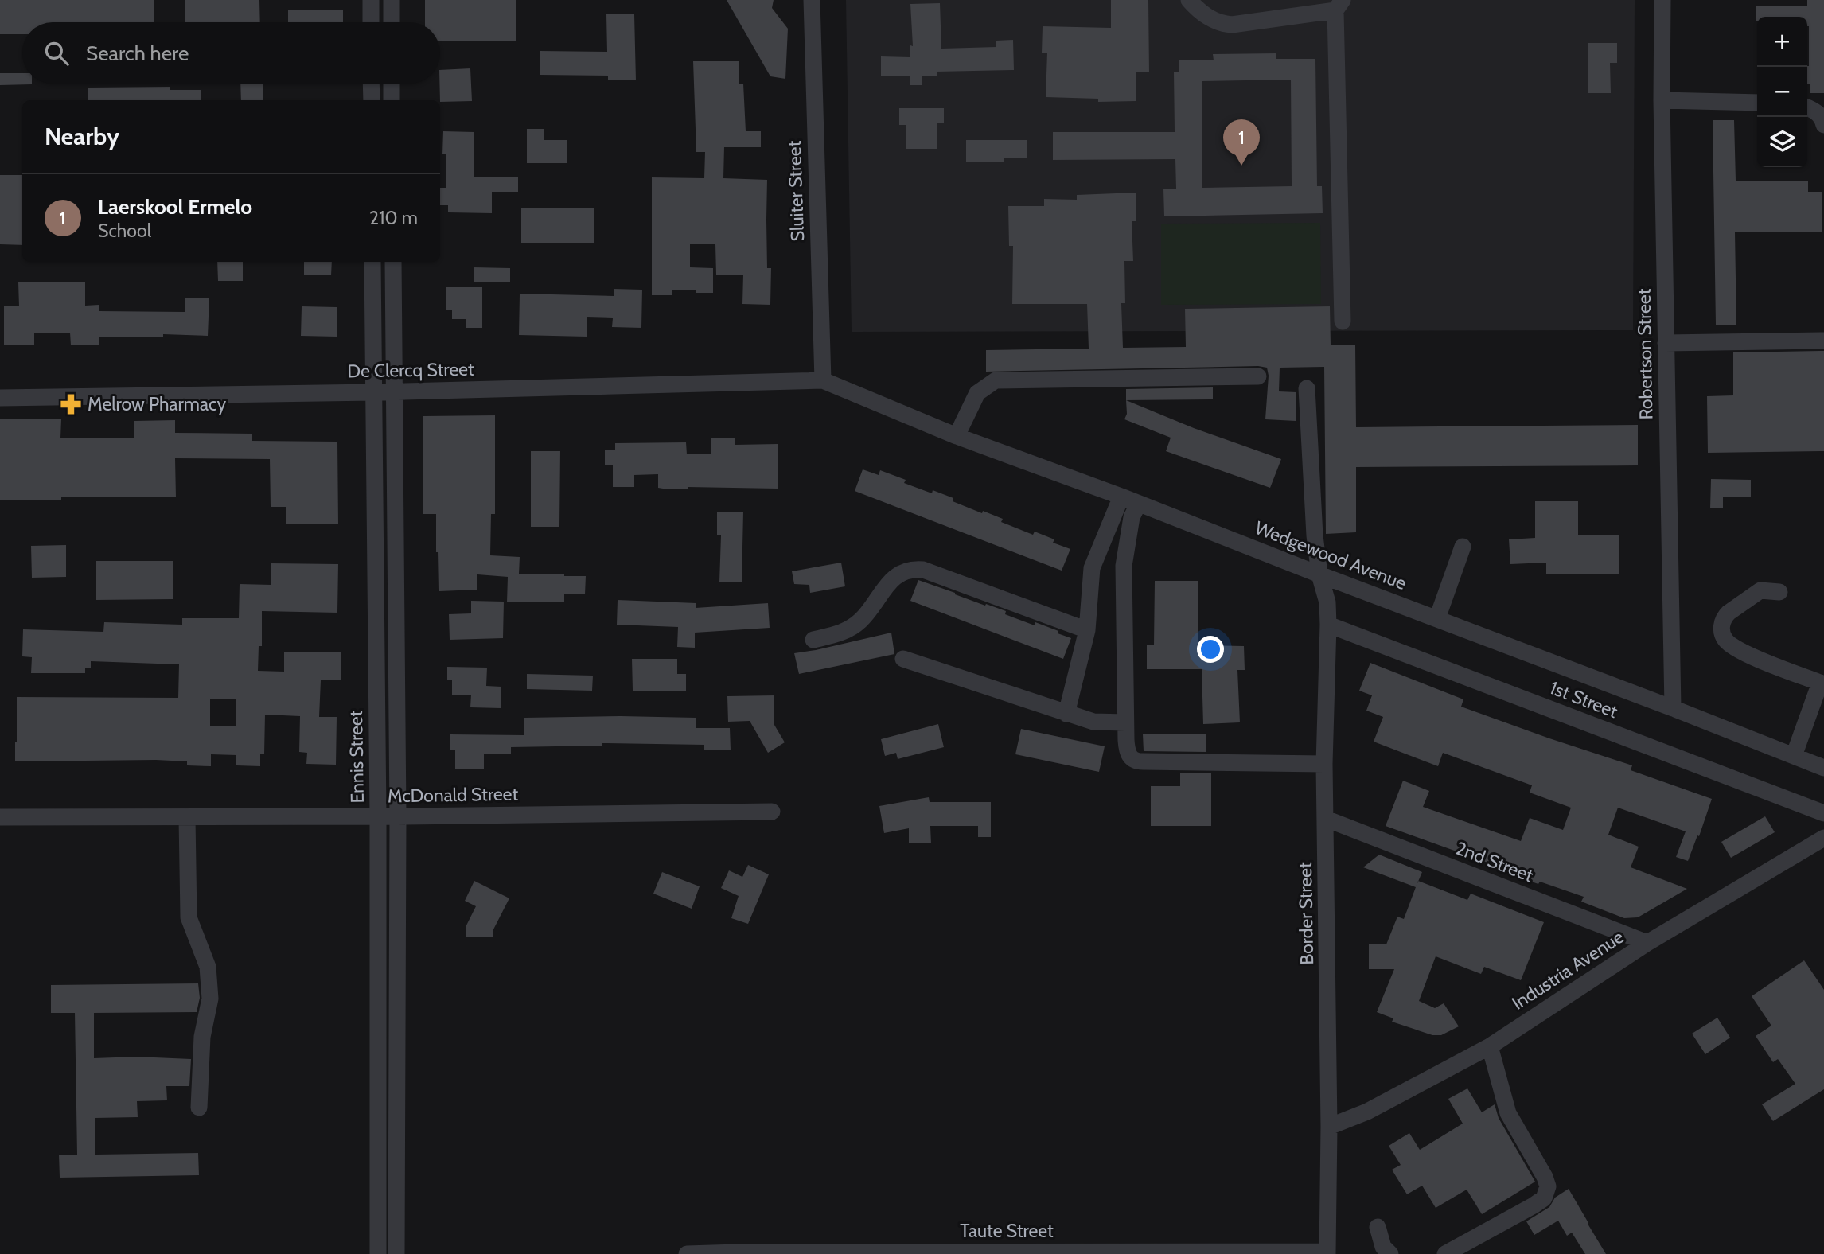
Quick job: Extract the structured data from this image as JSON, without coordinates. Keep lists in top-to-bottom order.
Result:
{
  "streets": {
    "street": [
      "Sluiter Street",
      "Robertson Street",
      "De Clercq Street",
      "Wedgewood Avenue",
      "1st Street",
      "Ennis Street",
      "McDonald Street",
      "2nd Street",
      "Border Street",
      "Industria Avenue",
      "Taute Street"
    ]
  },
  "crossings": [
    ["Sluiter Street", "De Clercq Street"],
    ["Sluiter Street", "Wedgewood Avenue"],
    ["Robertson Street", "Wedgewood Avenue"],
    ["De Clercq Street", "Wedgewood Avenue"],
    ["De Clercq Street", "Ennis Street"],
    ["Wedgewood Avenue", "Border Street"],
    ["1st Street", "Border Street"],
    ["Ennis Street", "McDonald Street"],
    ["2nd Street", "Border Street"],
    ["2nd Street", "Industria Avenue"],
    ["Border Street", "Industria Avenue"],
    ["Border Street", "Taute Street"]
  ],
  "places": {
    "pharmacy": ["Melrow Pharmacy"]
  },
  "page": {
    "map_buttons": ["+", "−"],
    "search": "Search here",
    "heading": "Nearby",
    "pins": "1",
    "list": [
      {
        "mark": "1",
        "name": "Laerskool Ermelo",
        "note": "School",
        "value": "210 m"
      }
    ]
  }
}
